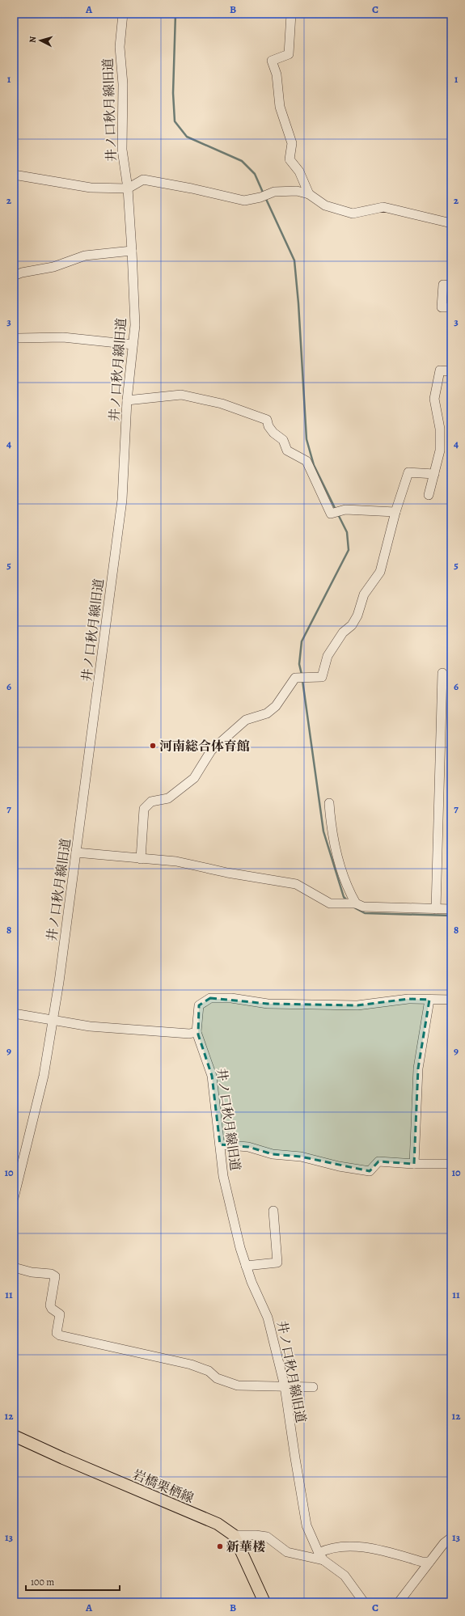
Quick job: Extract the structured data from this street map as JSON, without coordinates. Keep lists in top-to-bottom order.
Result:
{
  "streets": {
    "main road": ["岩橋栗栖線"],
    "street": ["井ノ口秋月線旧道"]
  },
  "places": ["河南総合体育館", "新華楼"],
  "scale_bar": "100 m",
  "north": "left",
  "grid": {
    "columns": ["A", "B", "C"],
    "rows": [
      "1",
      "2",
      "3",
      "4",
      "5",
      "6",
      "7",
      "8",
      "9",
      "10",
      "11",
      "12",
      "13"
    ]
  }
}
